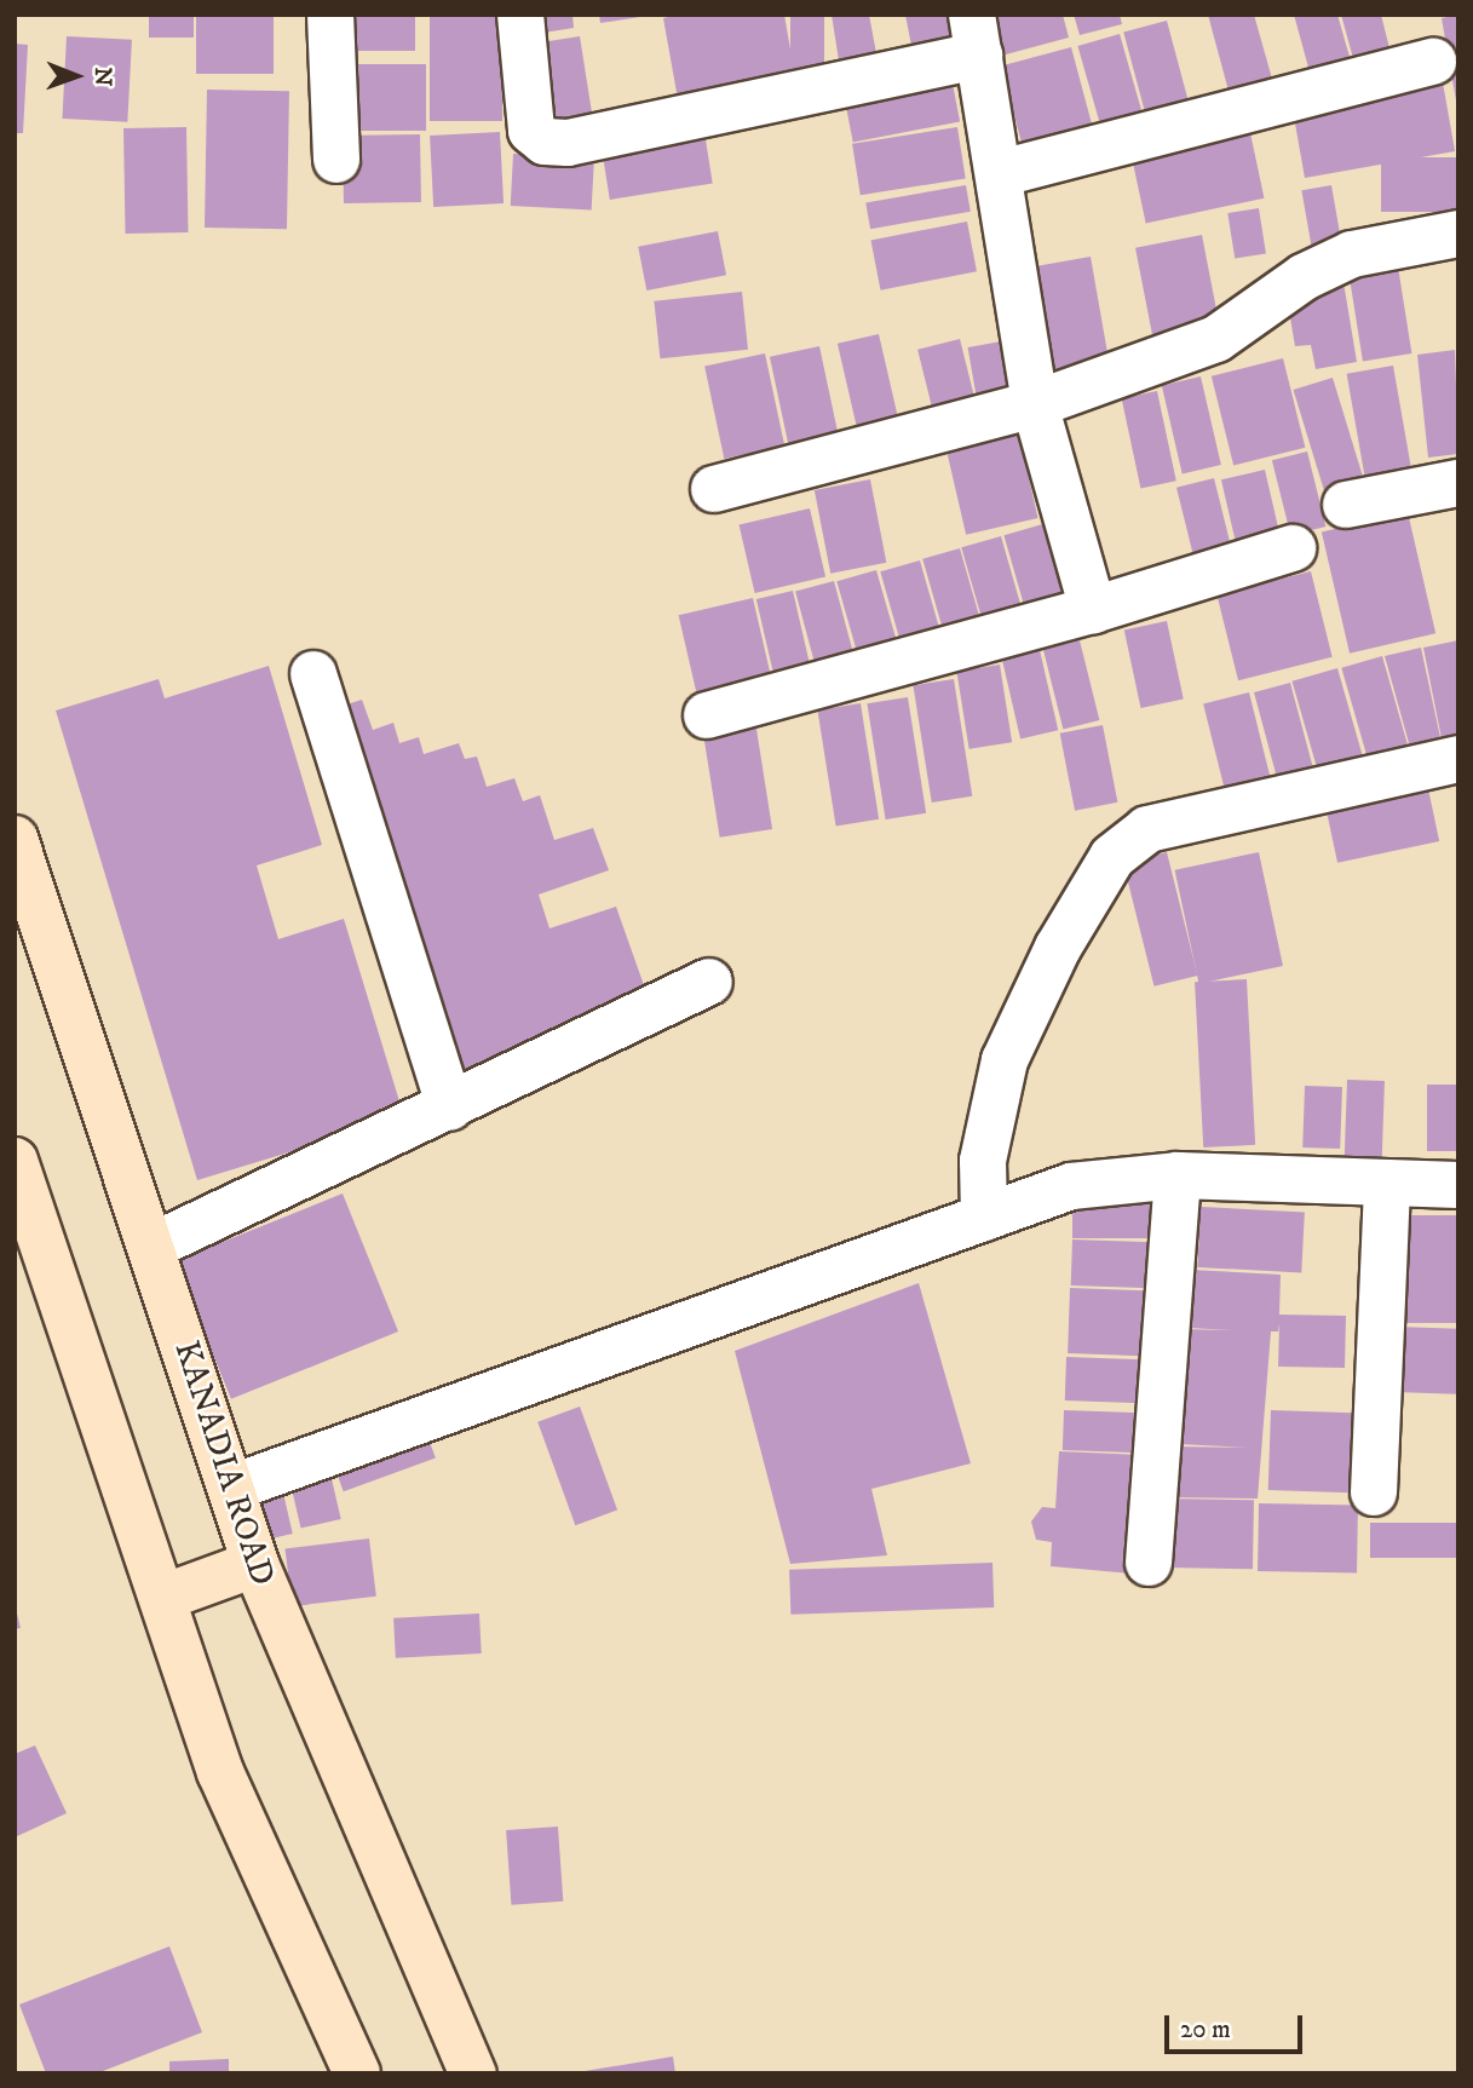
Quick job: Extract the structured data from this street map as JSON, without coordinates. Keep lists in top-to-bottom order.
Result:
{
  "streets": {
    "main road": ["KANADIA ROAD"]
  },
  "scale_bar": "20 m",
  "north": "right"
}
